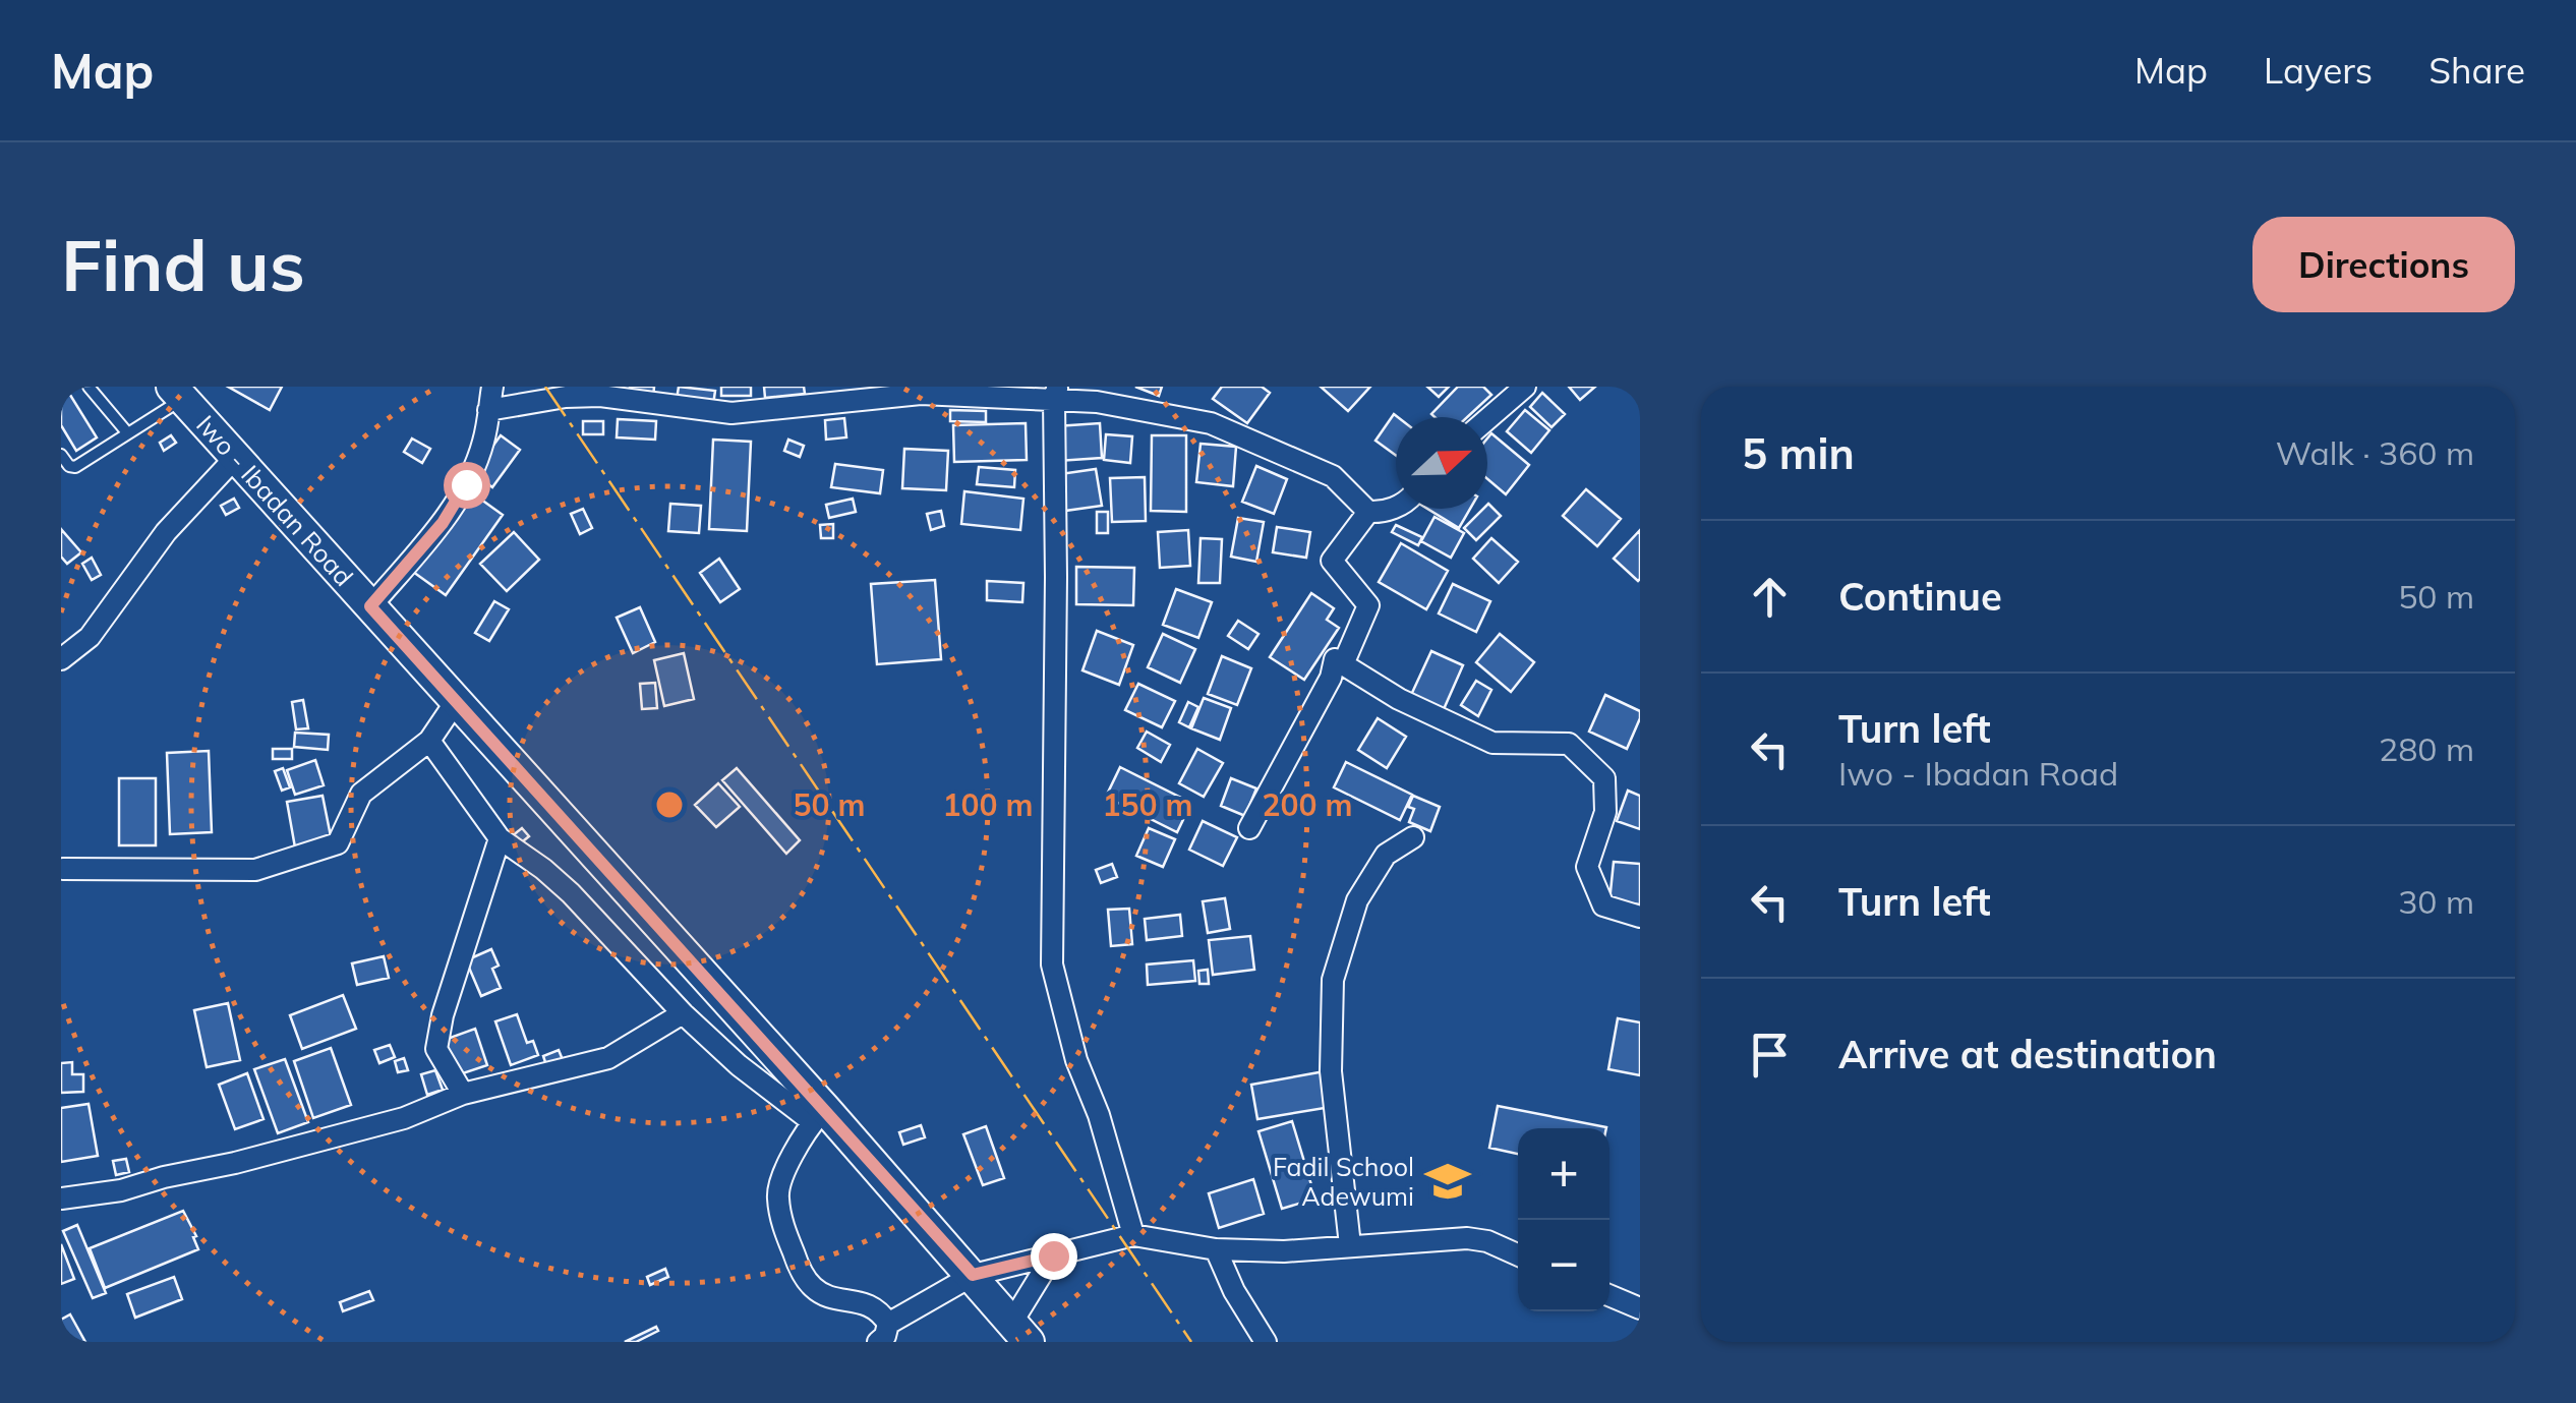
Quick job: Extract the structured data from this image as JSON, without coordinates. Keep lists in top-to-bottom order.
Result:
{
  "streets": {
    "main road": ["Iwo - Ibadan Road"]
  },
  "places": {
    "school or university": ["Fadil School Adewumi"]
  },
  "north": "right",
  "page": {
    "header": "Map",
    "nav": ["Map", "Layers", "Share"],
    "buttons": "Directions",
    "title": "Find us",
    "heading": ["5 min", "Walk · 360 m"],
    "list": [
      ["Continue", "50 m"],
      ["Turn left", "Iwo - Ibadan Road", "280 m"],
      ["Turn left", "30 m"],
      "Arrive at destination"
    ],
    "map_buttons": ["+", "−"]
  },
  "rings": [
    "50 m",
    "100 m",
    "150 m",
    "200 m"
  ]
}
